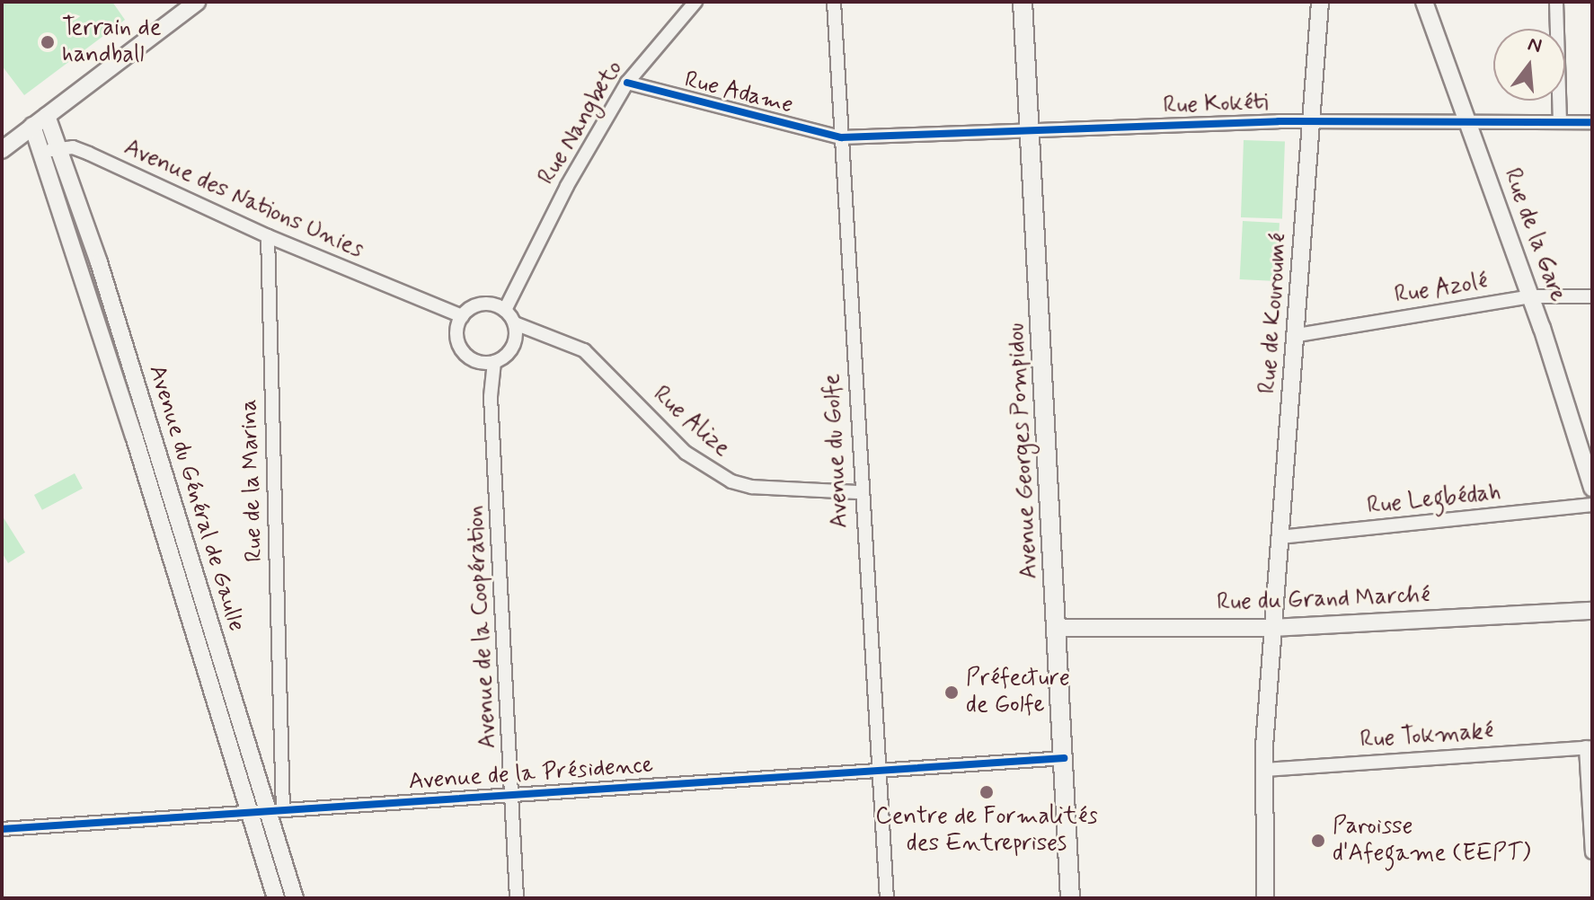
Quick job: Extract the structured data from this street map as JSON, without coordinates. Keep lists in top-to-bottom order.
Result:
{
  "streets": {
    "main road": ["Avenue Georges Pompidou"],
    "street": [
      "Rue Adame",
      "Rue Kokéti",
      "Rue Nangbeto",
      "Avenue des Nations Unies",
      "Rue de la Gare",
      "Rue Azolé",
      "Rue de Kouroumé",
      "Rue Alize",
      "Avenue du Golfe",
      "Rue de la Marina",
      "Avenue du Général de Gaulle",
      "Rue Legbédah",
      "Rue du Grand Marché",
      "Avenue de la Coopération",
      "Rue Tokmaké",
      "Avenue de la Présidence"
    ]
  },
  "crossings": [
    ["Rue Adame", "Rue Kokéti"],
    ["Rue Adame", "Rue Nangbeto"],
    ["Rue Adame", "Avenue du Golfe"],
    ["Rue Kokéti", "Rue de la Gare"],
    ["Rue Kokéti", "Rue de Kouroumé"],
    ["Rue Kokéti", "Avenue du Golfe"],
    ["Rue Kokéti", "Avenue Georges Pompidou"],
    ["Rue Nangbeto", "Avenue des Nations Unies"],
    ["Rue Nangbeto", "Rue Alize"],
    ["Rue Nangbeto", "Avenue de la Coopération"],
    ["Avenue des Nations Unies", "Rue Alize"],
    ["Avenue des Nations Unies", "Rue de la Marina"],
    ["Avenue des Nations Unies", "Avenue du Général de Gaulle"],
    ["Avenue des Nations Unies", "Avenue de la Coopération"],
    ["Rue de la Gare", "Rue Azolé"],
    ["Rue Azolé", "Rue de Kouroumé"],
    ["Rue de Kouroumé", "Rue Legbédah"],
    ["Rue de Kouroumé", "Rue du Grand Marché"],
    ["Rue de Kouroumé", "Rue Tokmaké"],
    ["Rue Alize", "Avenue du Golfe"],
    ["Rue Alize", "Avenue de la Coopération"],
    ["Avenue du Golfe", "Avenue de la Présidence"],
    ["Avenue Georges Pompidou", "Rue du Grand Marché"],
    ["Avenue Georges Pompidou", "Avenue de la Présidence"],
    ["Rue de la Marina", "Avenue du Général de Gaulle"],
    ["Rue de la Marina", "Avenue de la Présidence"],
    ["Avenue du Général de Gaulle", "Avenue de la Présidence"],
    ["Avenue de la Coopération", "Avenue de la Présidence"]
  ],
  "places": [
    "Terrain de handball",
    "Préfecture de Golfe",
    "Centre de Formalités des Entreprises",
    "Paroisse d'Afegame (EEPT)"
  ],
  "north": "top"
}
